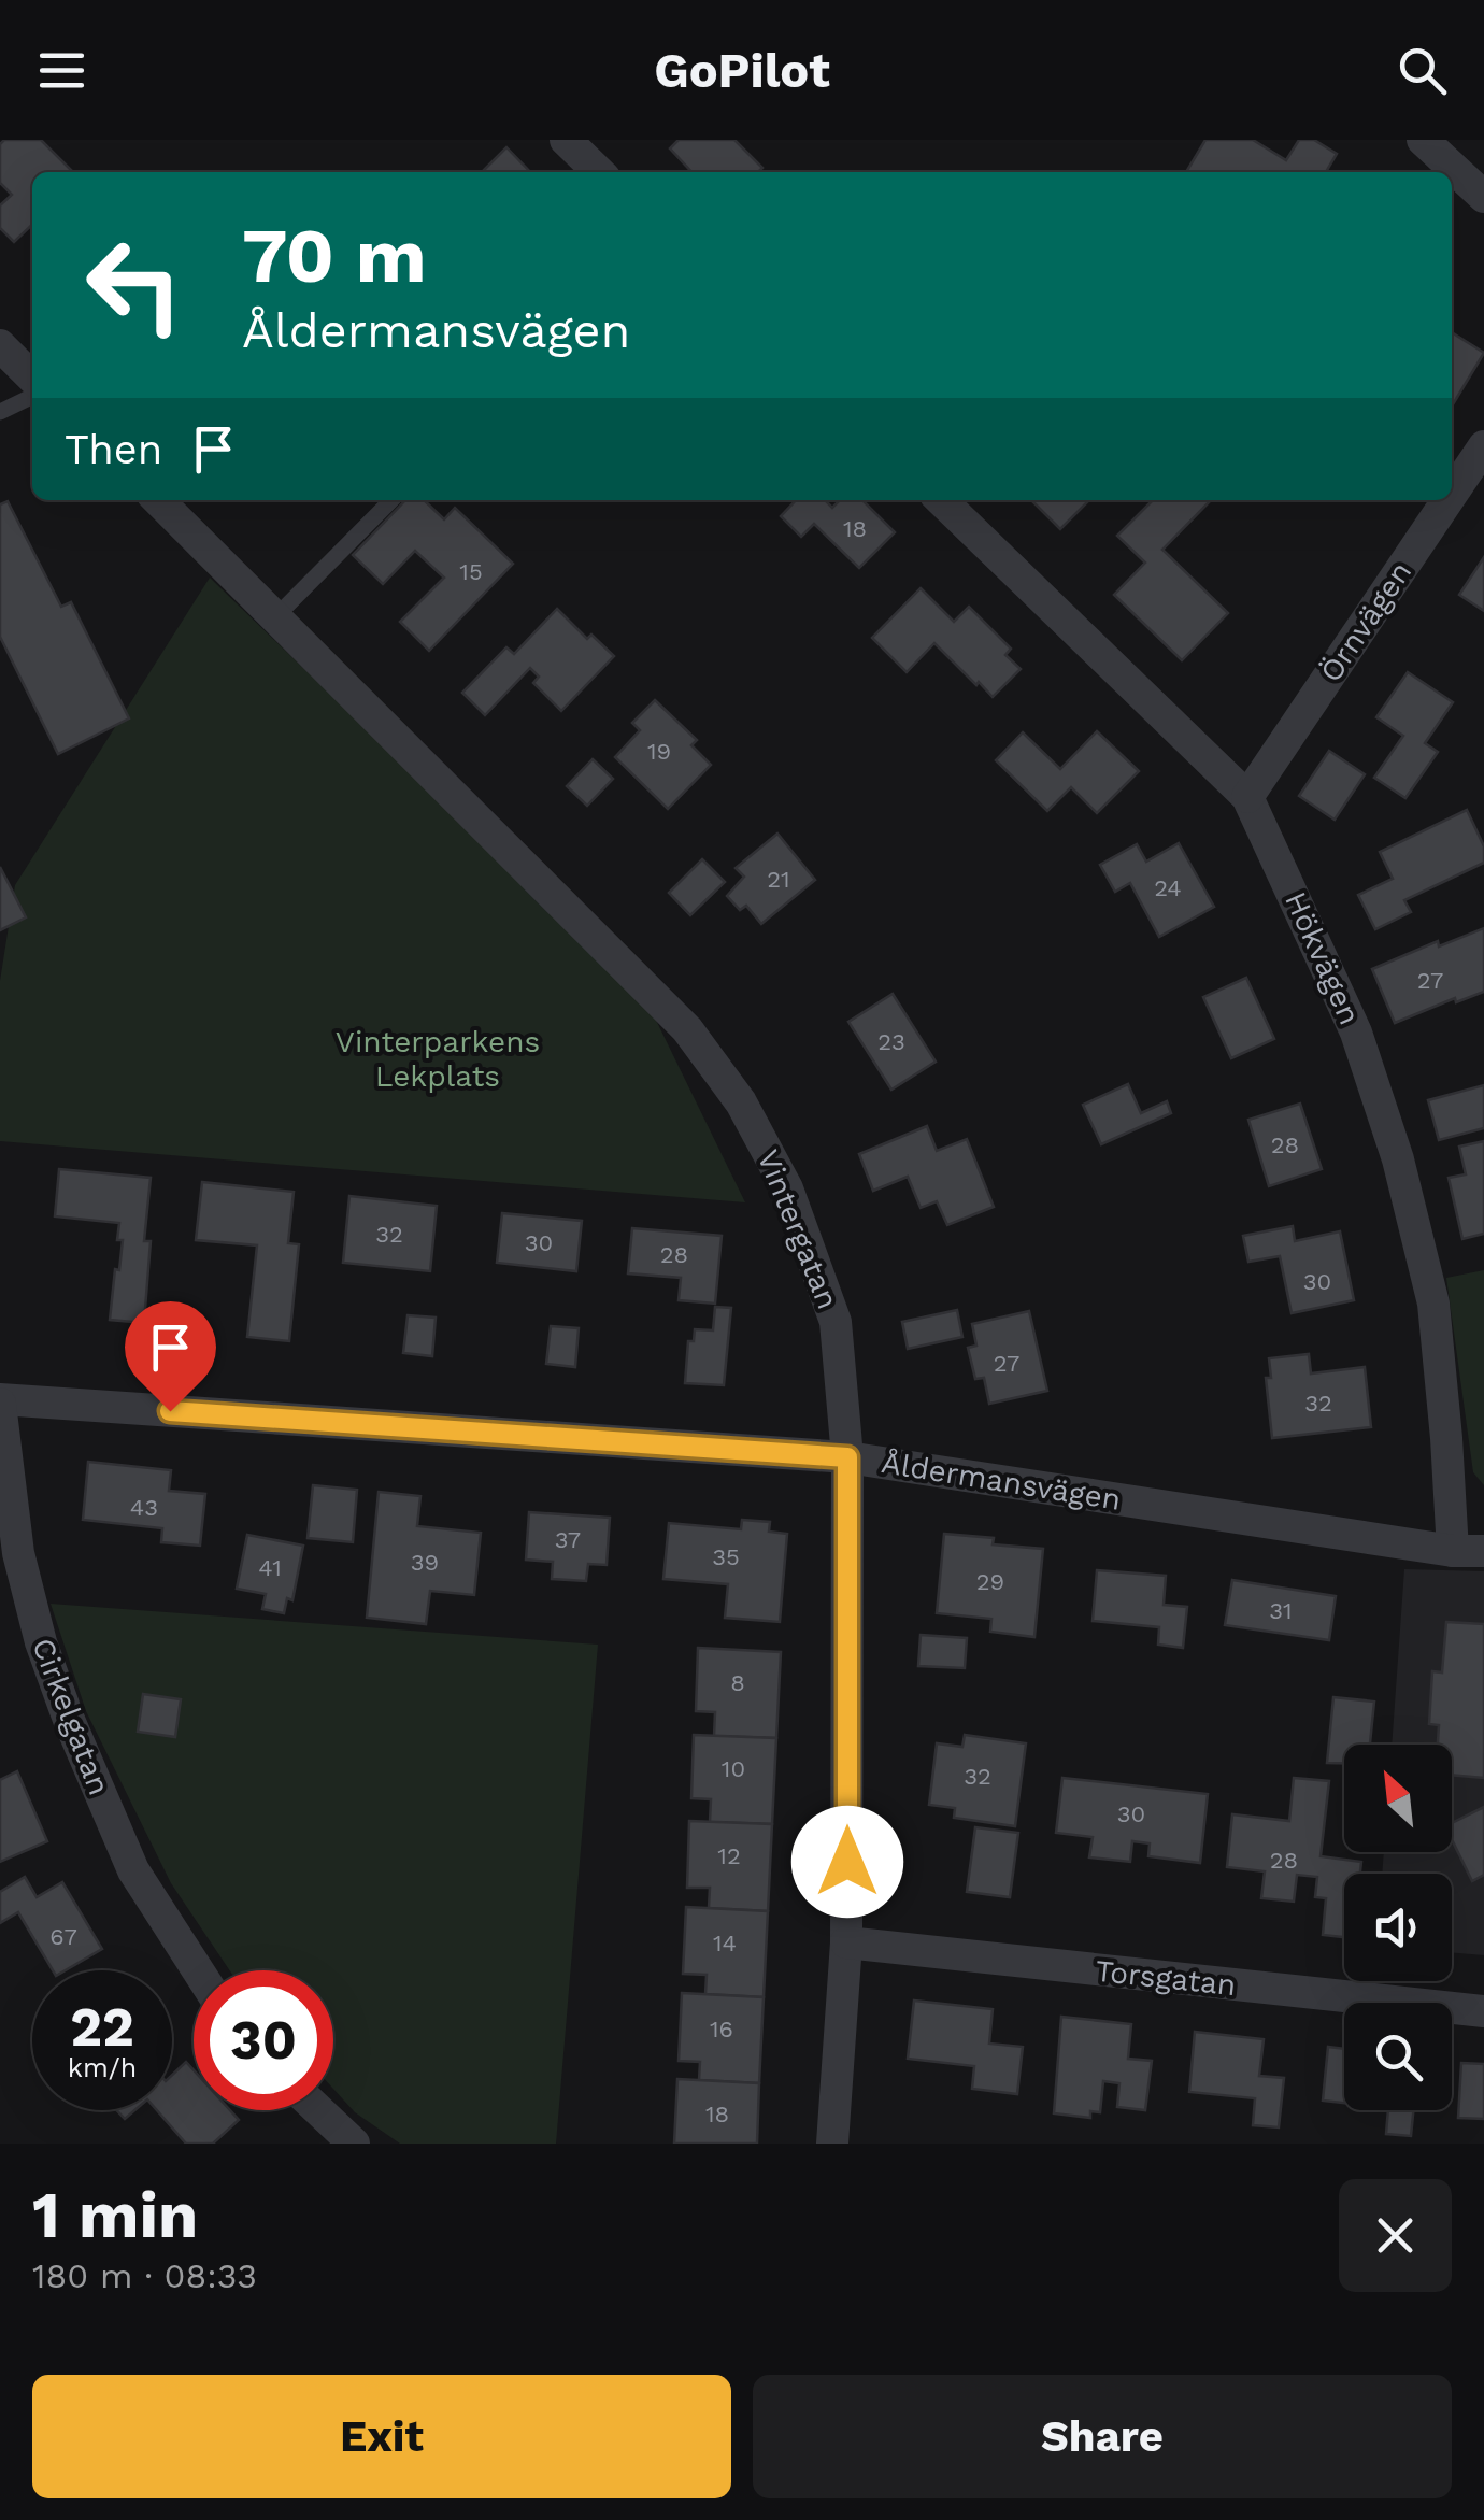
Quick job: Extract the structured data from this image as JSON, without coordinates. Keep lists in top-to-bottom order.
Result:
{
  "streets": {
    "street": [
      "Örnvägen",
      "Hökvägen",
      "Vintergatan",
      "Åldermansvägen",
      "Cirkelgatan",
      "Torsgatan"
    ]
  },
  "crossings": [
    ["Örnvägen", "Hökvägen"],
    ["Hökvägen", "Åldermansvägen"],
    ["Vintergatan", "Åldermansvägen"],
    ["Vintergatan", "Torsgatan"],
    ["Åldermansvägen", "Cirkelgatan"]
  ],
  "parks": ["Vinterparkens Lekplats"],
  "house_numbers": [
    "18",
    "15",
    "19",
    "21",
    "24",
    "27",
    "23",
    "28",
    "32",
    "30",
    "28",
    "30",
    "27",
    "32",
    "43",
    "37",
    "35",
    "39",
    "41",
    "29",
    "31",
    "8",
    "10",
    "32",
    "30",
    "12",
    "28",
    "67",
    "14",
    "16",
    "18"
  ],
  "north": "top left",
  "page": {
    "header": "GoPilot",
    "turn": ["70 m", "Åldermansvägen"],
    "then": "Then",
    "speed": "22 km/h",
    "limit": "30",
    "heading": ["1 min", "180 m · 08:33"],
    "buttons": ["Exit", "Share"]
  }
}
